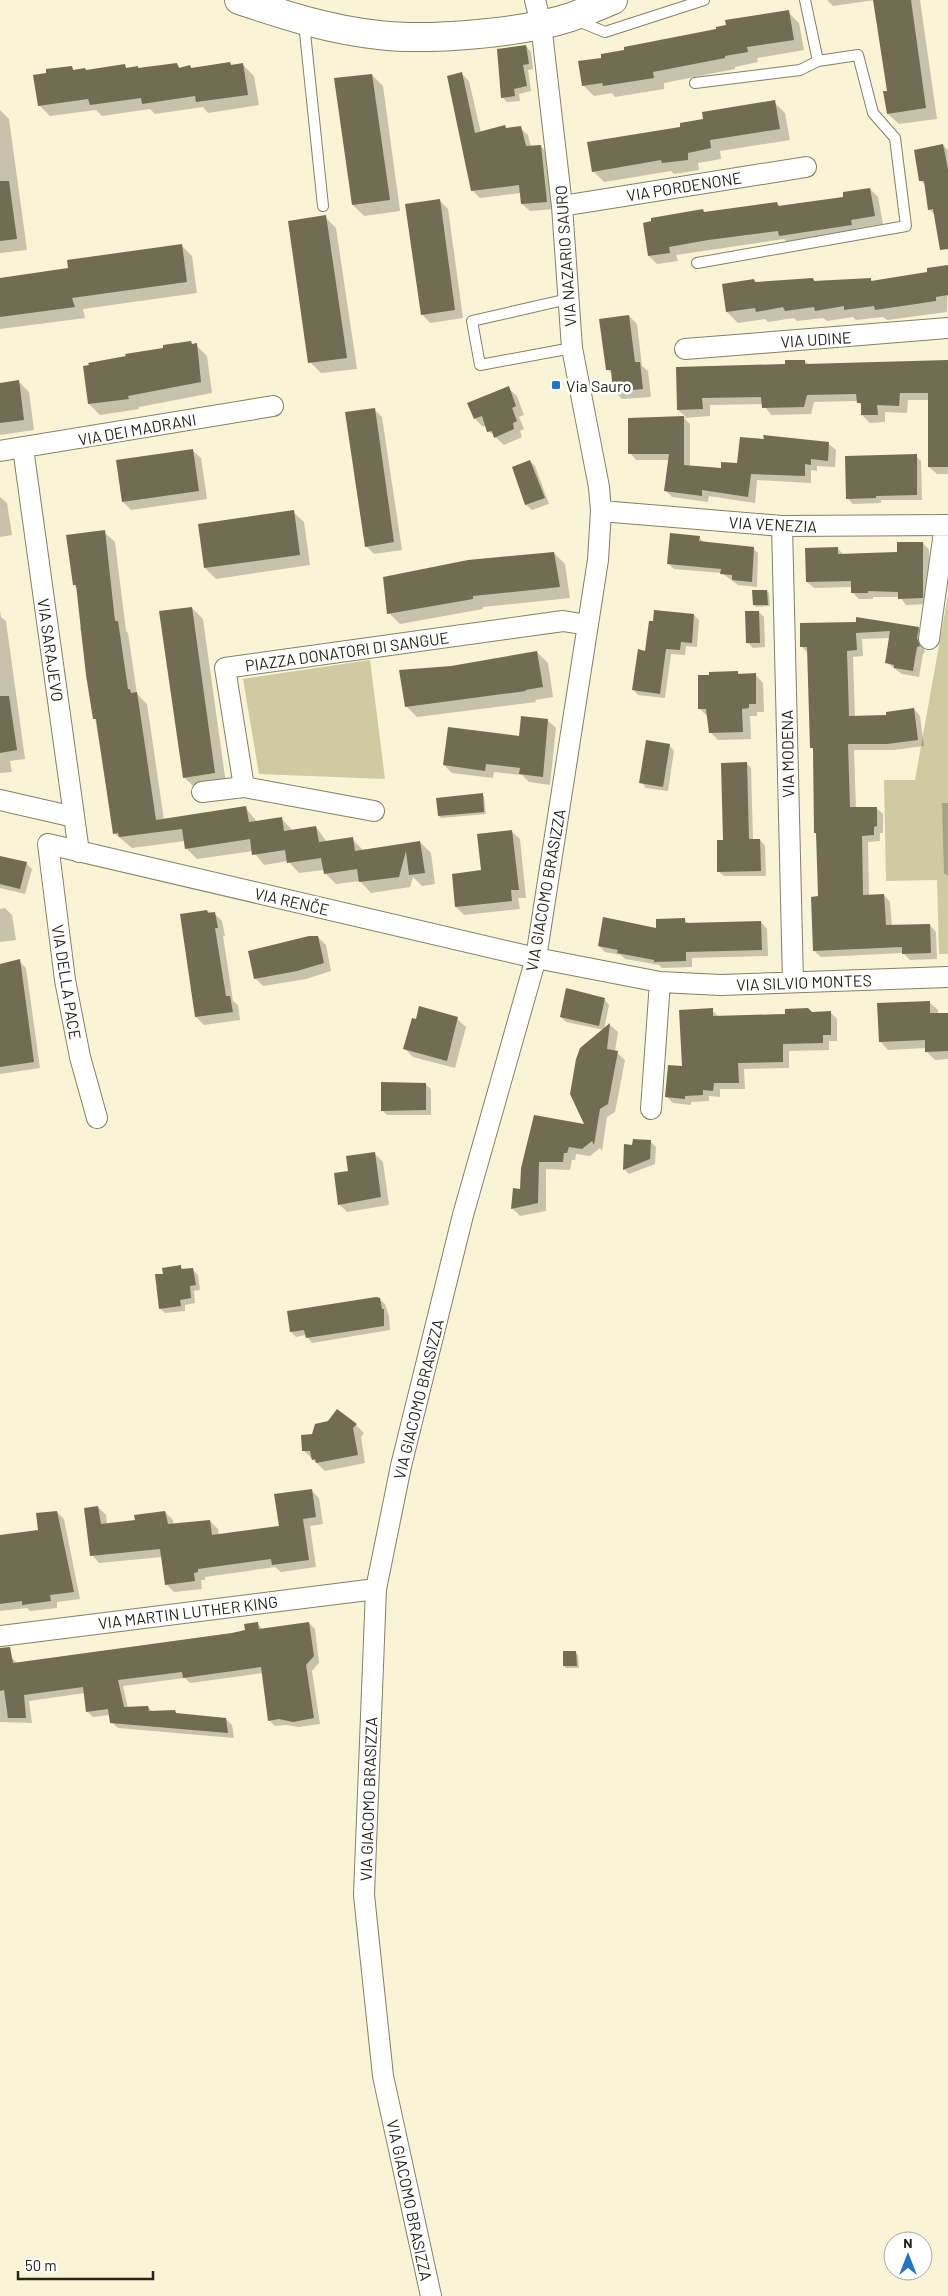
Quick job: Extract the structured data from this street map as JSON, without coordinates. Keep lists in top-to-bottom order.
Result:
{
  "streets": {
    "street": [
      "VIA PORDENONE",
      "VIA NAZARIO SAURO",
      "VIA UDINE",
      "VIA DEI MADRANI",
      "VIA VENEZIA",
      "VIA SARAJEVO",
      "PIAZZA DONATORI DI SANGUE",
      "VIA MODENA",
      "VIA GIACOMO BRASIZZA",
      "VIA RENČE",
      "VIA DELLA PACE",
      "VIA SILVIO MONTES",
      "VIA MARTIN LUTHER KING"
    ]
  },
  "crossings": [
    ["VIA PORDENONE", "VIA NAZARIO SAURO"],
    ["VIA NAZARIO SAURO", "VIA VENEZIA"],
    ["VIA NAZARIO SAURO", "VIA GIACOMO BRASIZZA"],
    ["VIA DEI MADRANI", "VIA SARAJEVO"],
    ["VIA VENEZIA", "VIA MODENA"],
    ["VIA VENEZIA", "VIA GIACOMO BRASIZZA"],
    ["VIA SARAJEVO", "VIA RENČE"],
    ["PIAZZA DONATORI DI SANGUE", "VIA GIACOMO BRASIZZA"],
    ["VIA MODENA", "VIA SILVIO MONTES"],
    ["VIA GIACOMO BRASIZZA", "VIA RENČE"],
    ["VIA GIACOMO BRASIZZA", "VIA SILVIO MONTES"],
    ["VIA GIACOMO BRASIZZA", "VIA MARTIN LUTHER KING"],
    ["VIA RENČE", "VIA DELLA PACE"],
    ["VIA RENČE", "VIA SILVIO MONTES"]
  ],
  "places": {
    "transit": ["Via Sauro"]
  },
  "scale_bar": "50 m",
  "north": "top"
}
